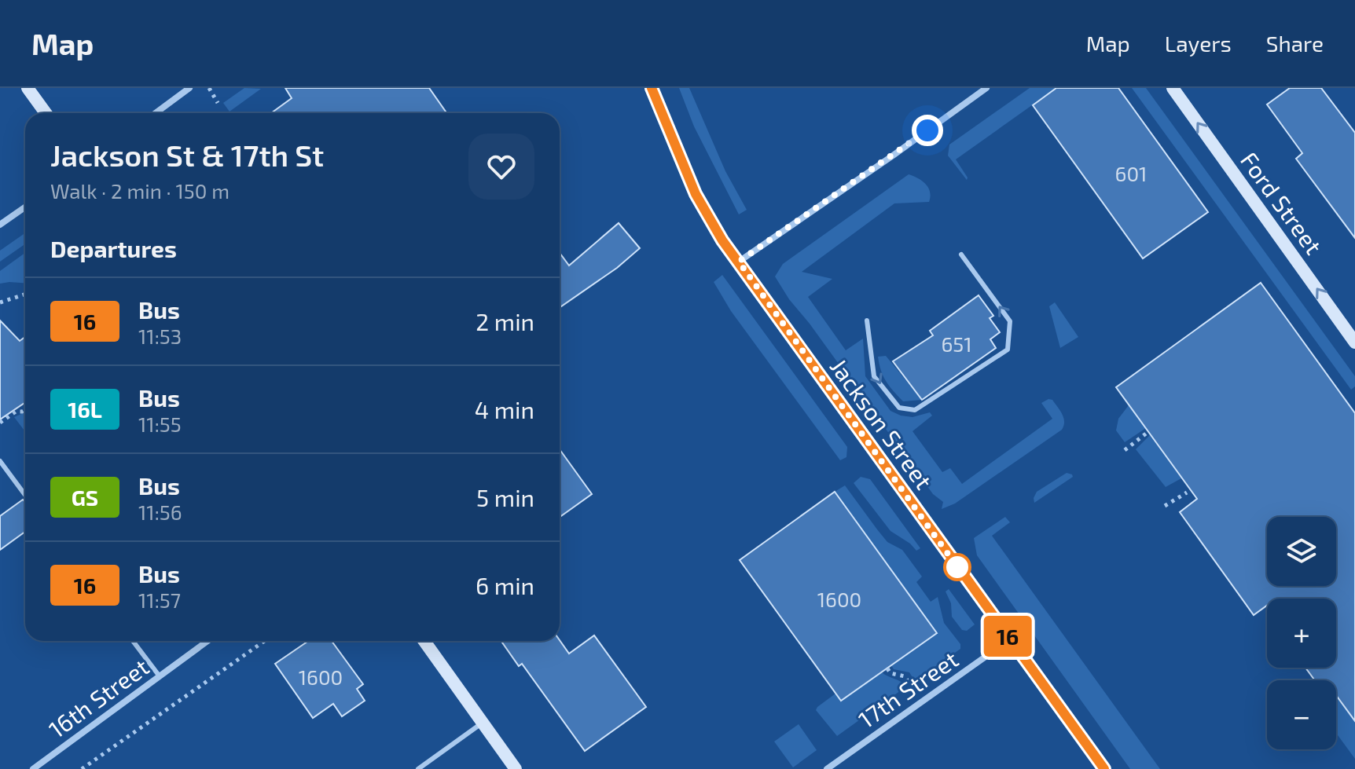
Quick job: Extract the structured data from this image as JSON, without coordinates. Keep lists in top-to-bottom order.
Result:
{
  "streets": {
    "main road": ["Ford Street", "Jackson Street"],
    "street": ["17th Street", "16th Street"]
  },
  "crossings": [
    ["Jackson Street", "17th Street"]
  ],
  "one_way": ["Ford Street"],
  "lines": ["bus line 16"],
  "house_numbers": [
    "601",
    "651",
    "1600",
    "1600"
  ],
  "page": {
    "header": "Map",
    "nav": ["Map", "Layers", "Share"],
    "on_map": "16",
    "heading": [
      ["Jackson St & 17th St", "Walk · 2 min · 150 m"],
      "Departures"
    ],
    "list": [
      {
        "mark": "16",
        "name": "Bus",
        "note": "11:53",
        "value": "2 min"
      },
      {
        "mark": "16L",
        "name": "Bus",
        "note": "11:55",
        "value": "4 min"
      },
      {
        "mark": "GS",
        "name": "Bus",
        "note": "11:56",
        "value": "5 min"
      },
      {
        "mark": "16",
        "name": "Bus",
        "note": "11:57",
        "value": "6 min"
      }
    ],
    "map_buttons": ["+", "−"]
  }
}
